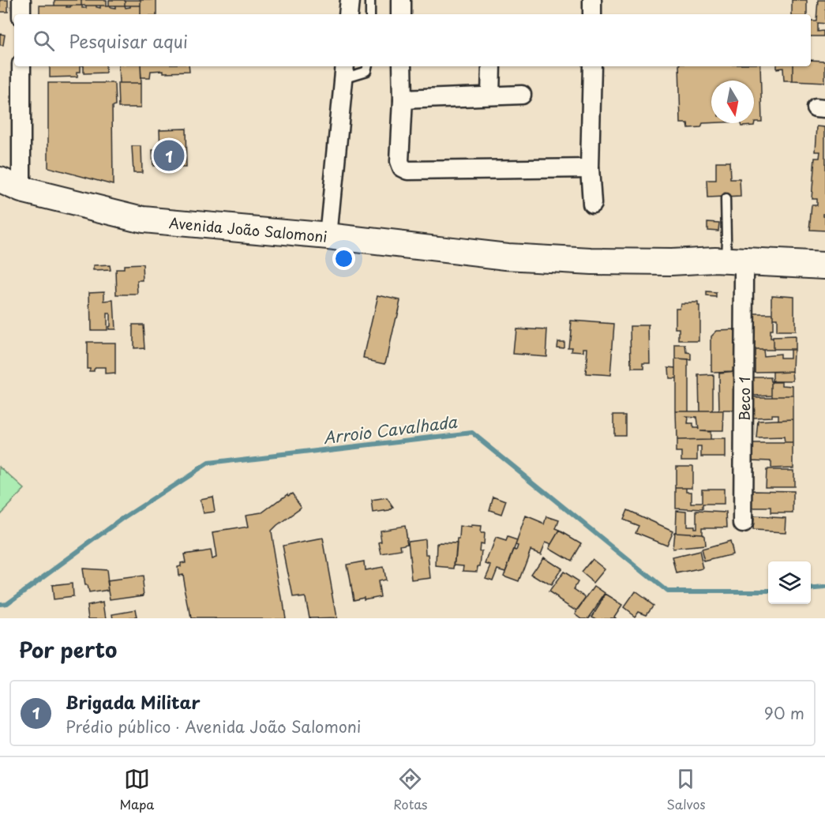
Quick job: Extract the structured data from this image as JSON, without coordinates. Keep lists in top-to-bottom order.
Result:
{
  "streets": {
    "main road": ["Avenida João Salomoni"],
    "street": ["Beco 1"]
  },
  "crossings": [
    ["Avenida João Salomoni", "Beco 1"]
  ],
  "water": ["Arroio Cavalhada"],
  "north": "bottom",
  "page": {
    "search": "Pesquisar aqui",
    "pins": "1",
    "heading": "Por perto",
    "list": [
      {
        "mark": "1",
        "name": "Brigada Militar",
        "note": "Prédio público · Avenida João Salomoni",
        "value": "90 m"
      }
    ],
    "nav": ["Mapa", "Rotas", "Salvos"]
  }
}
